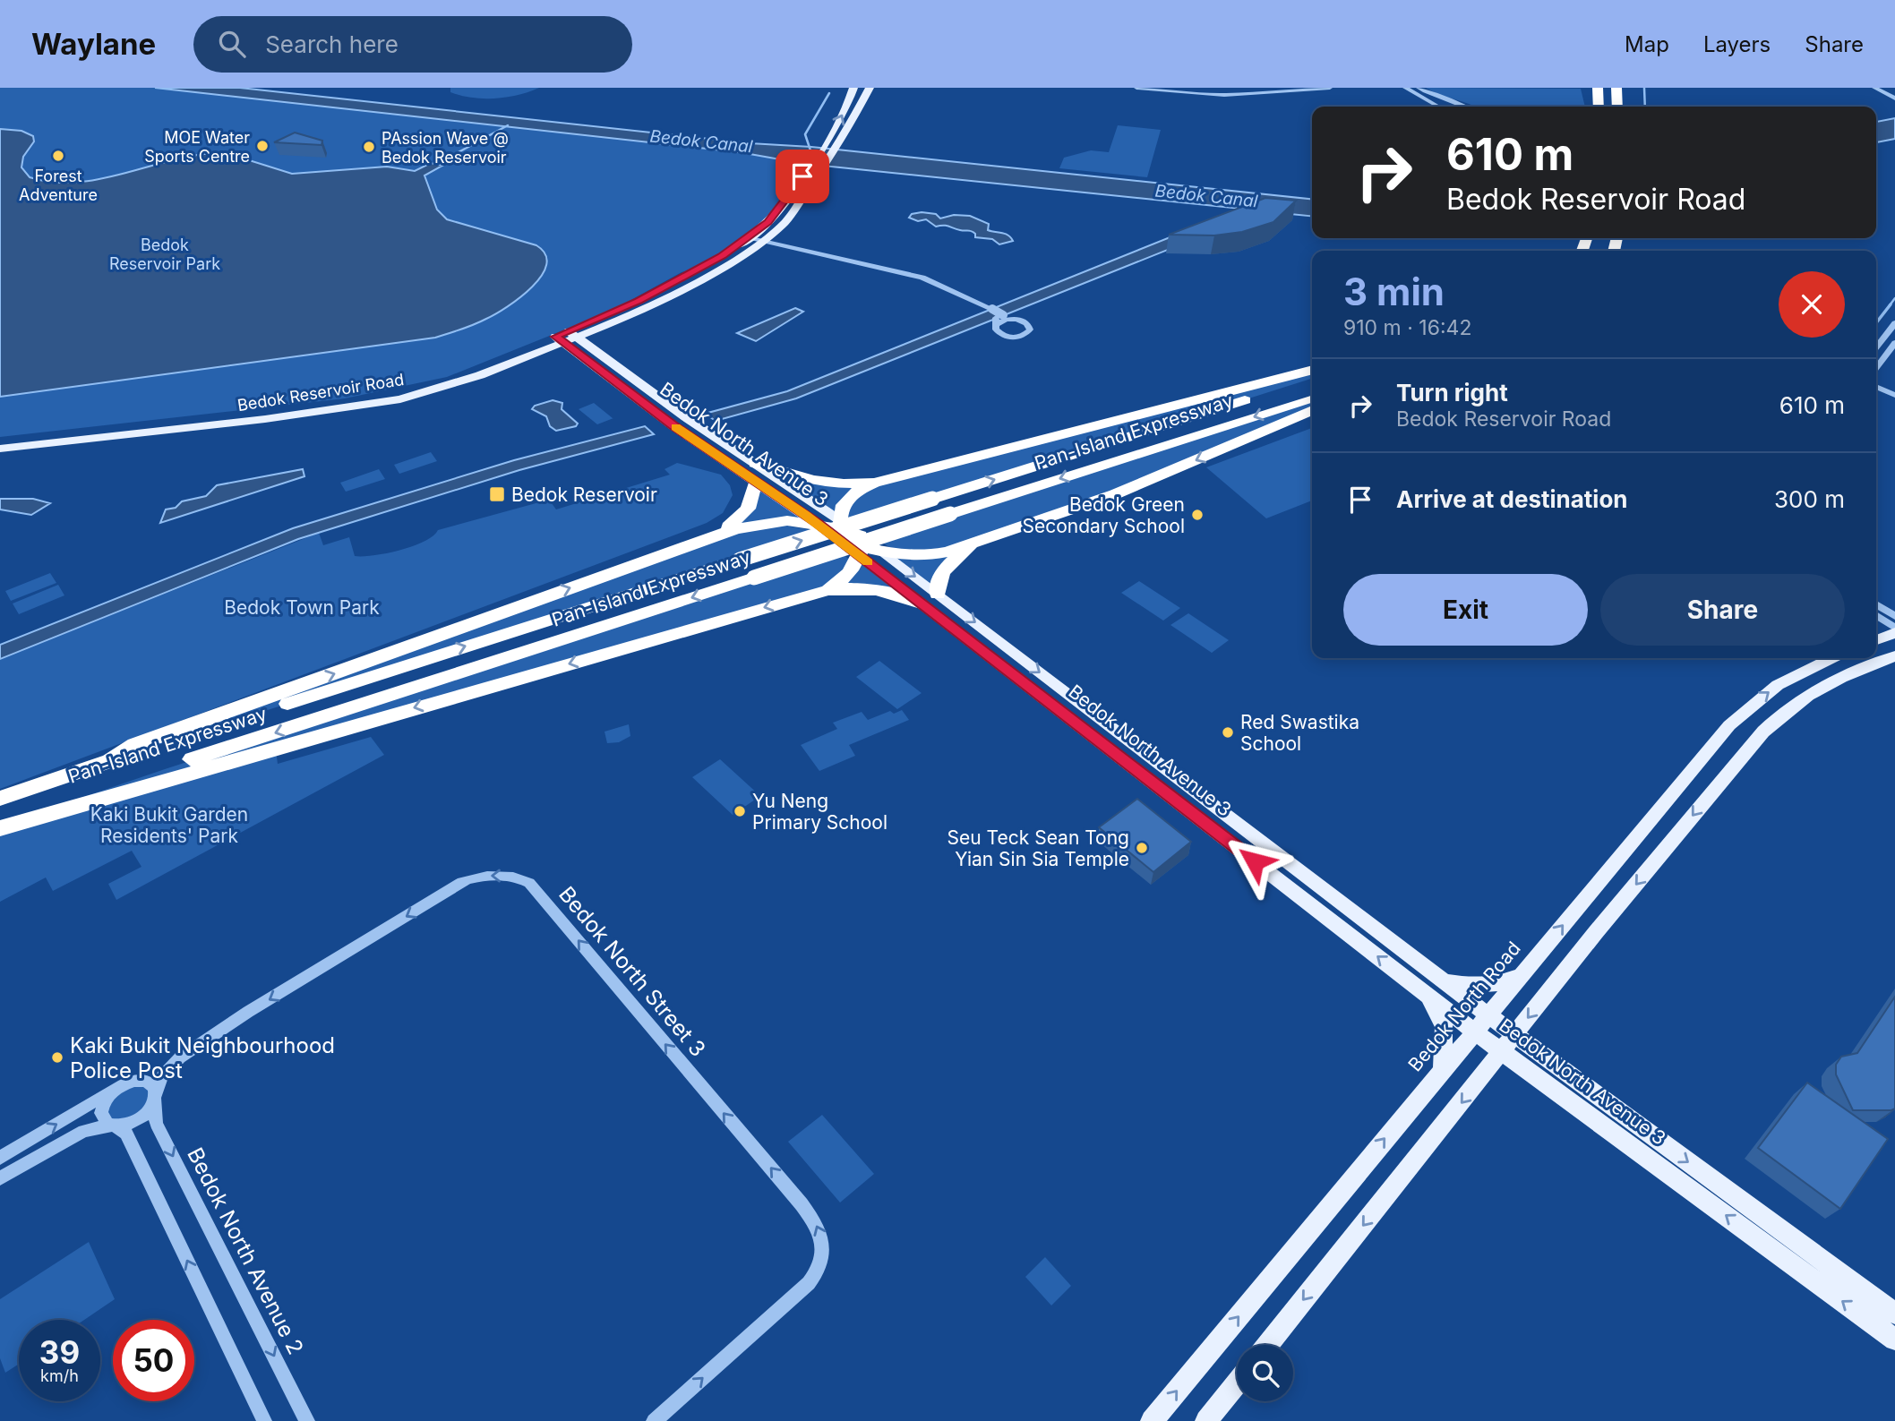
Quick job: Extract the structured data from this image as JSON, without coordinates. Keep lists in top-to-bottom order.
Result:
{
  "streets": {
    "highway": ["Pan-Island Expressway"],
    "main road": ["Bedok Reservoir Road", "Bedok North Avenue 3", "Bedok North Road"],
    "street": ["Bedok North Street 3", "Bedok North Avenue 2"]
  },
  "crossings": [
    ["Bedok Reservoir Road", "Bedok North Avenue 3"],
    ["Bedok North Avenue 3", "Bedok North Road"],
    ["Bedok North Street 3", "Bedok North Avenue 2"]
  ],
  "water": ["Bedok Canal"],
  "parks": ["Bedok Reservoir Park", "Bedok Town Park", "Kaki Bukit Garden Residents' Park"],
  "places": {
    "other": [
      "MOE Water Sports Centre",
      "PAssion Wave @ Bedok Reservoir",
      "Forest Adventure",
      "Bedok Green Secondary School",
      "Red Swastika School",
      "Yu Neng Primary School",
      "Seu Teck Sean Tong Yian Sin Sia Temple",
      "Kaki Bukit Neighbourhood Police Post"
    ],
    "transit": ["Bedok Reservoir"]
  },
  "page": {
    "header": "Waylane",
    "search": "Search here",
    "nav": ["Map", "Layers", "Share"],
    "turn": ["610 m", "Bedok Reservoir Road"],
    "heading": ["3 min", "910 m · 16:42"],
    "list": [
      {
        "name": "Turn right",
        "note": "Bedok Reservoir Road",
        "value": "610 m"
      },
      {
        "name": "Arrive at destination",
        "value": "300 m"
      }
    ],
    "buttons": ["Exit", "Share"],
    "speed": "39 km/h",
    "limit": "50"
  }
}
